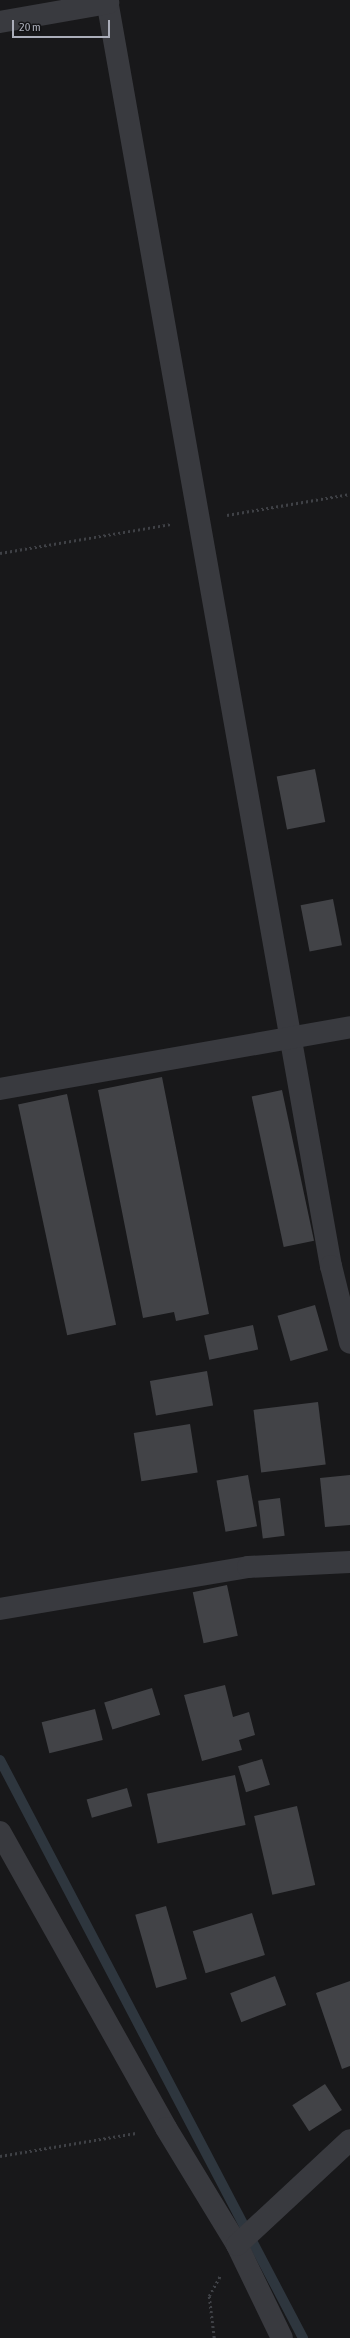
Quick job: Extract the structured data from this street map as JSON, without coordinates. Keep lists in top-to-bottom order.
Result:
{
  "scale_bar": "20 m"
}
